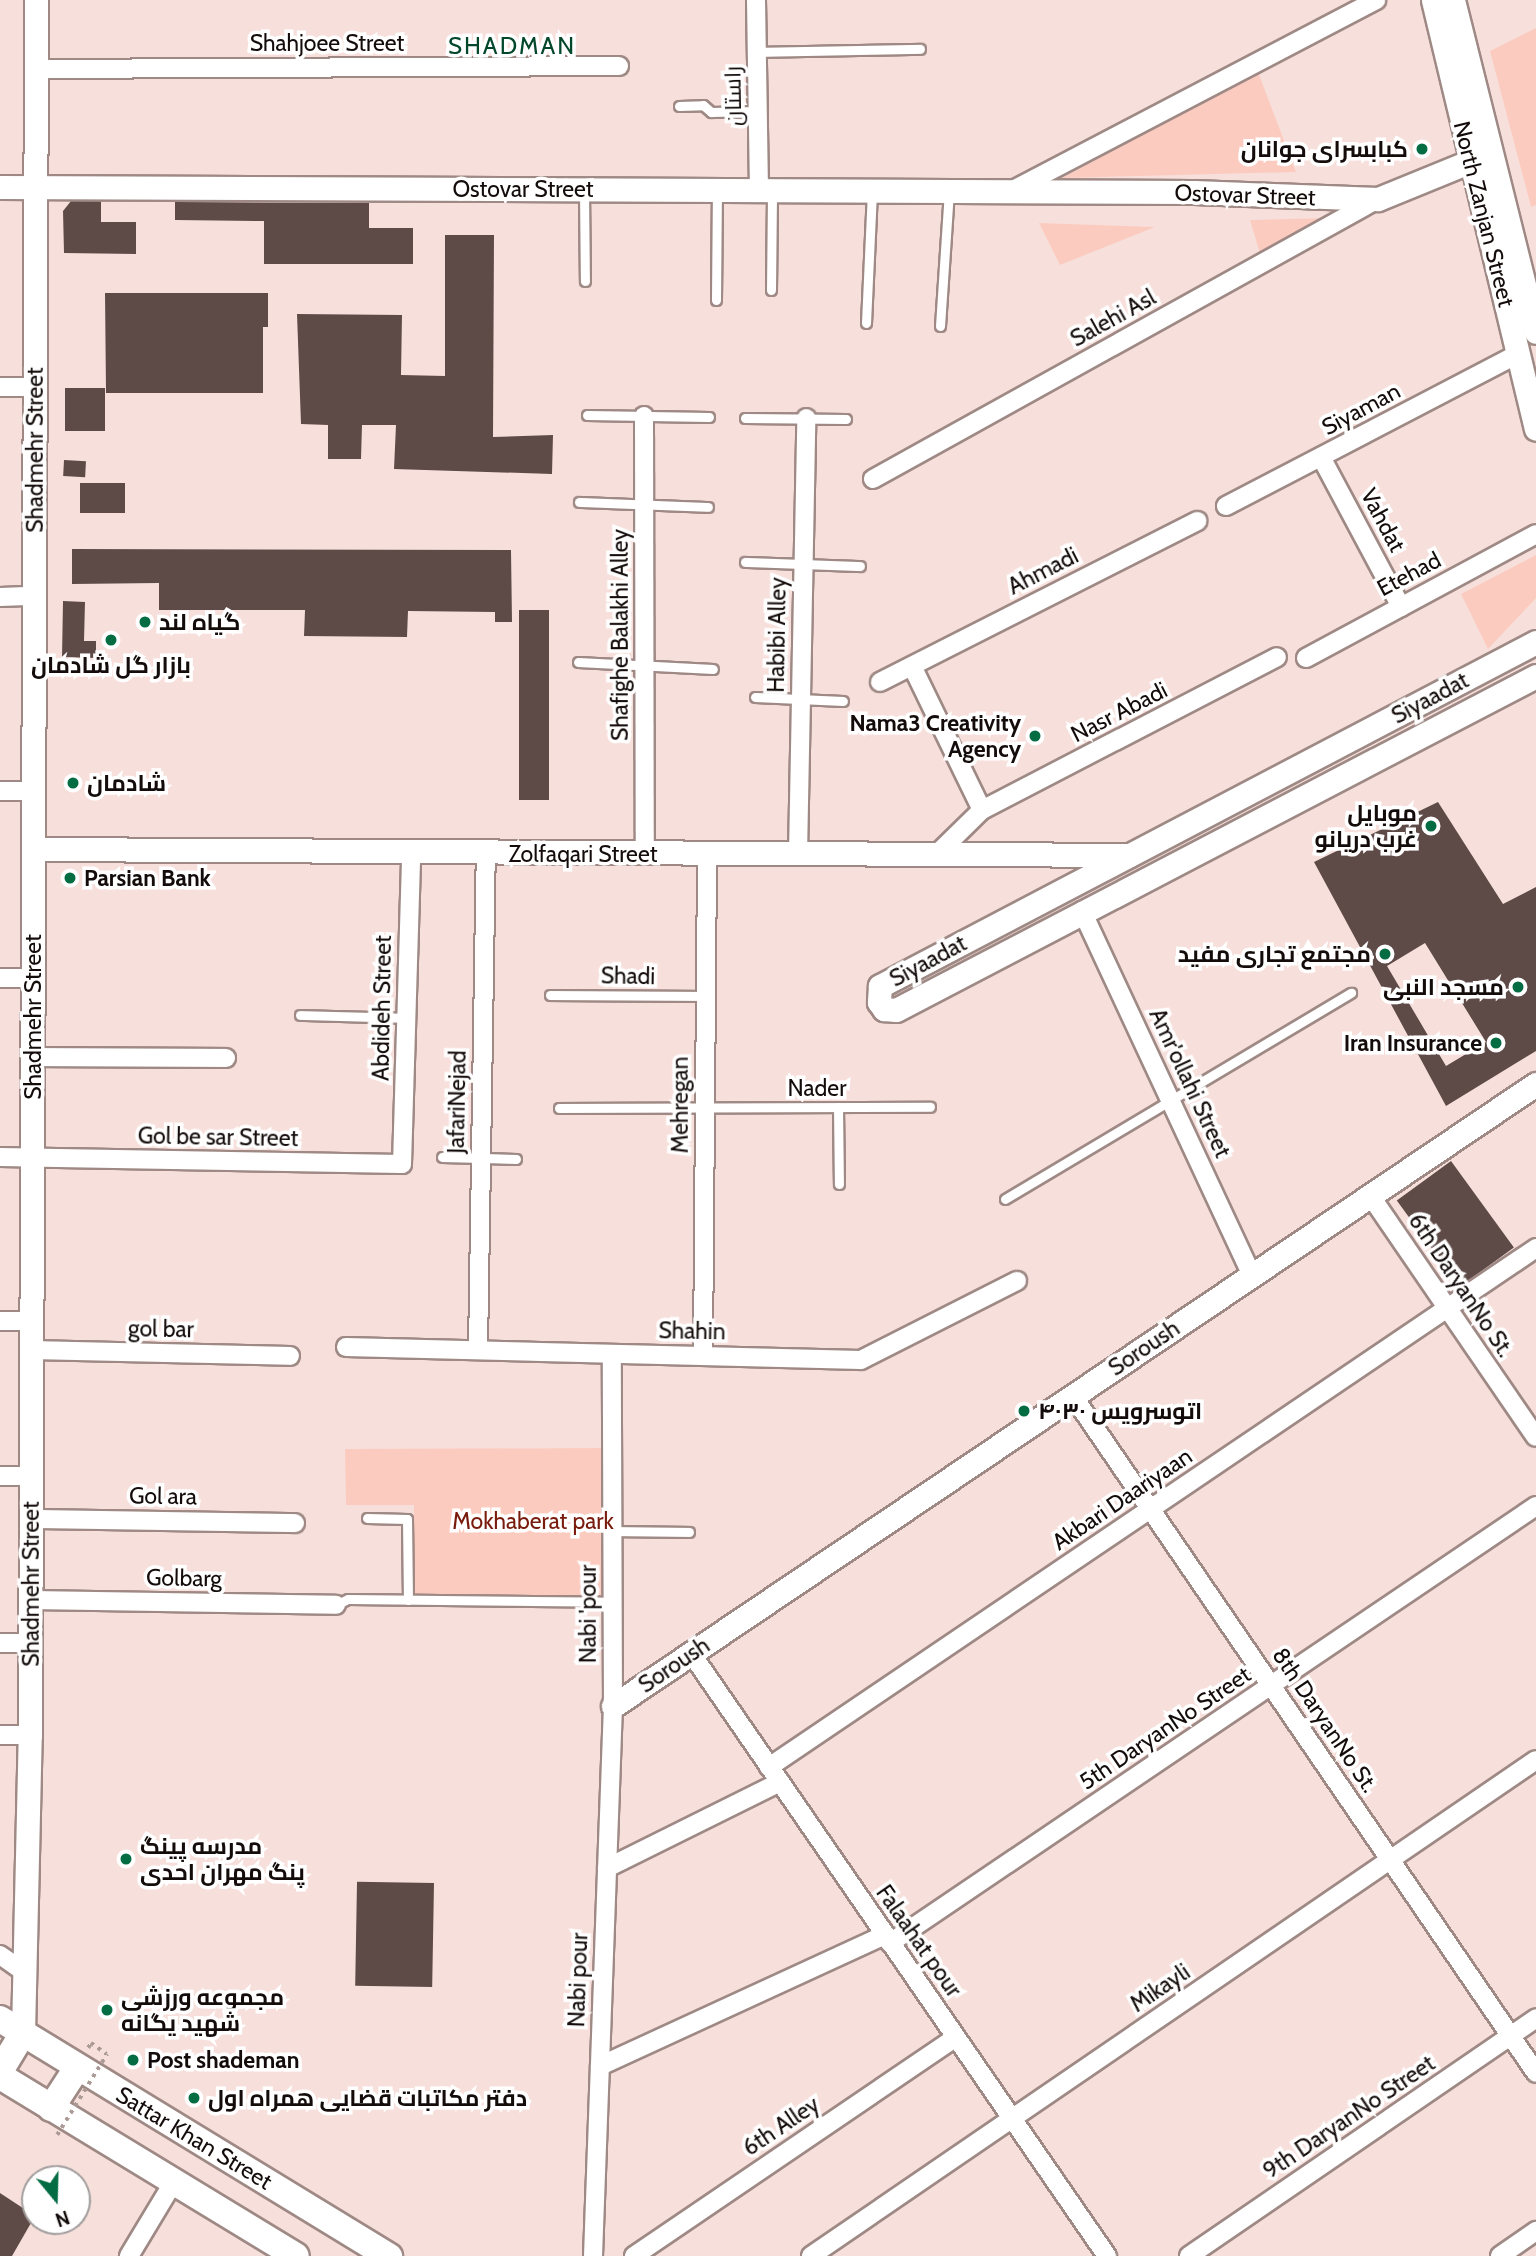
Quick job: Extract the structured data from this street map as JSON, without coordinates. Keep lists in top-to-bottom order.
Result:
{
  "streets": {
    "main road": ["Sattar Khan Street"],
    "street": [
      "Shahjoee Street",
      "راستان",
      "Ostovar Street",
      "North Zanjan Street",
      "Salehi Asl",
      "Siyaman",
      "Shadmehr Street",
      "Vahdat",
      "Ahmadi",
      "Etehad",
      "Shafighe Balakhi Alley",
      "Habibi Alley",
      "Siyaadat",
      "Nasr Abadi",
      "Zolfaqari Street",
      "Abdideh Street",
      "Amr'ollahi Street",
      "JafariNejad",
      "Mehregan",
      "Gol be sar Street",
      "6th DaryanNo St.",
      "gol bar",
      "Shahin",
      "Soroush",
      "Gol ara",
      "Akbari Daariyaan",
      "Golbarg",
      "Nabi 'pour",
      "8th DaryanNo St.",
      "5th DaryanNo Street",
      "Falaahat pour",
      "Nabi pour",
      "Mikayli",
      "9th DaryanNo Street",
      "6th Alley"
    ],
    "lane": ["Shadi", "Nader"]
  },
  "crossings": [
    ["Shahjoee Street", "Shadmehr Street"],
    ["راستان", "Ostovar Street"],
    ["Ostovar Street", "North Zanjan Street"],
    ["Ostovar Street", "Salehi Asl"],
    ["Ostovar Street", "Shadmehr Street"],
    ["North Zanjan Street", "Siyaman"],
    ["Siyaman", "Vahdat"],
    ["Shadmehr Street", "Zolfaqari Street"],
    ["Shadmehr Street", "Gol be sar Street"],
    ["Shadmehr Street", "gol bar"],
    ["Shadmehr Street", "Gol ara"],
    ["Shadmehr Street", "Golbarg"],
    ["Shadmehr Street", "Sattar Khan Street"],
    ["Vahdat", "Etehad"],
    ["Shafighe Balakhi Alley", "Zolfaqari Street"],
    ["Habibi Alley", "Zolfaqari Street"],
    ["Siyaadat", "Zolfaqari Street"],
    ["Siyaadat", "Amr'ollahi Street"],
    ["Nasr Abadi", "Zolfaqari Street"],
    ["Zolfaqari Street", "Abdideh Street"],
    ["Zolfaqari Street", "JafariNejad"],
    ["Zolfaqari Street", "Mehregan"],
    ["Shadi", "Mehregan"],
    ["Abdideh Street", "Gol be sar Street"],
    ["Amr'ollahi Street", "Soroush"],
    ["Nader", "Mehregan"],
    ["JafariNejad", "Shahin"],
    ["Mehregan", "Shahin"],
    ["6th DaryanNo St.", "Soroush"],
    ["6th DaryanNo St.", "Akbari Daariyaan"],
    ["Shahin", "Nabi 'pour"],
    ["Soroush", "Nabi 'pour"],
    ["Soroush", "8th DaryanNo St."],
    ["Soroush", "Falaahat pour"],
    ["Soroush", "Nabi pour"],
    ["Akbari Daariyaan", "8th DaryanNo St."],
    ["Akbari Daariyaan", "Falaahat pour"],
    ["Golbarg", "Nabi 'pour"],
    ["Nabi 'pour", "Nabi pour"],
    ["8th DaryanNo St.", "5th DaryanNo Street"],
    ["8th DaryanNo St.", "Mikayli"],
    ["8th DaryanNo St.", "9th DaryanNo Street"],
    ["5th DaryanNo Street", "Falaahat pour"],
    ["5th DaryanNo Street", "Nabi pour"],
    ["Falaahat pour", "Mikayli"],
    ["Falaahat pour", "6th Alley"]
  ],
  "districts": ["SHADMAN"],
  "parks": ["Mokhaberat park"],
  "places": [
    "کبابسرای جوانان",
    "گیاه لند",
    "بازار گل شادمان",
    "Nama3 Creativity Agency",
    "شادمان",
    "موبایل غرب دریانو",
    "Parsian Bank",
    "مجتمع تجاری مفید",
    "مسجد النبی",
    "Iran Insurance",
    "اتوسرویس ۴۰۳۰",
    "مدرسه پینگ پنگ مهران احدی",
    "مجموعه ورزشی شهید یگانه",
    "Post shademan",
    "دفتر مکاتبات قضایی همراه اول"
  ],
  "north": "bottom"
}
